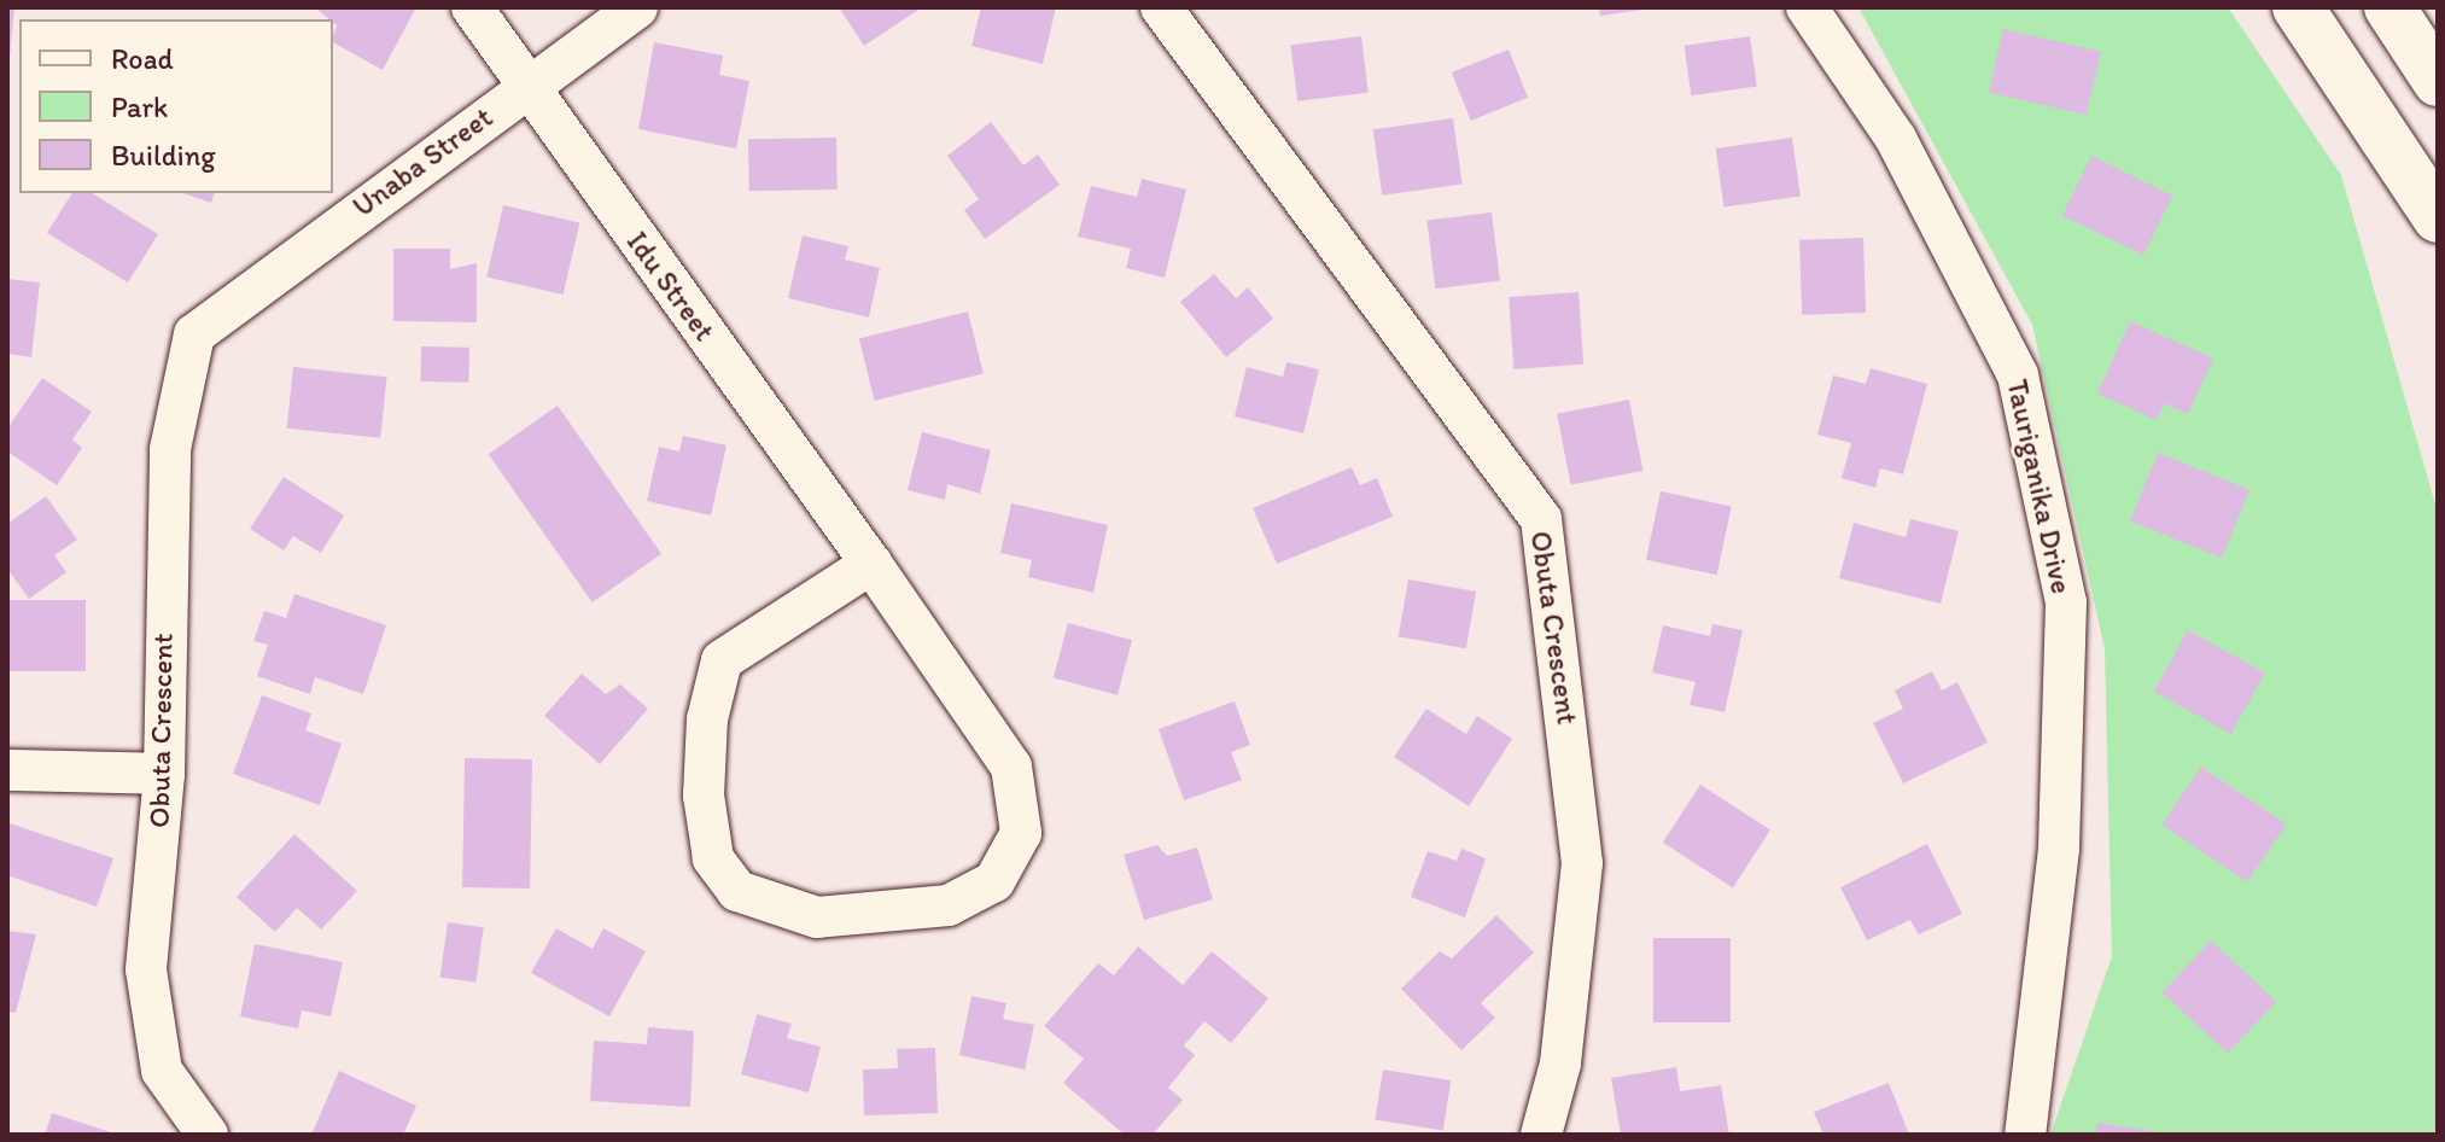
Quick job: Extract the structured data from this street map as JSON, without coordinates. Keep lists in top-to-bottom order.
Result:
{
  "streets": {
    "street": [
      "Unaba Street",
      "Idu Street",
      "Tauriganika Drive",
      "Obuta Crescent"
    ]
  },
  "crossings": [
    ["Unaba Street", "Idu Street"],
    ["Unaba Street", "Obuta Crescent"]
  ],
  "legend": ["Road", "Park", "Building"]
}
